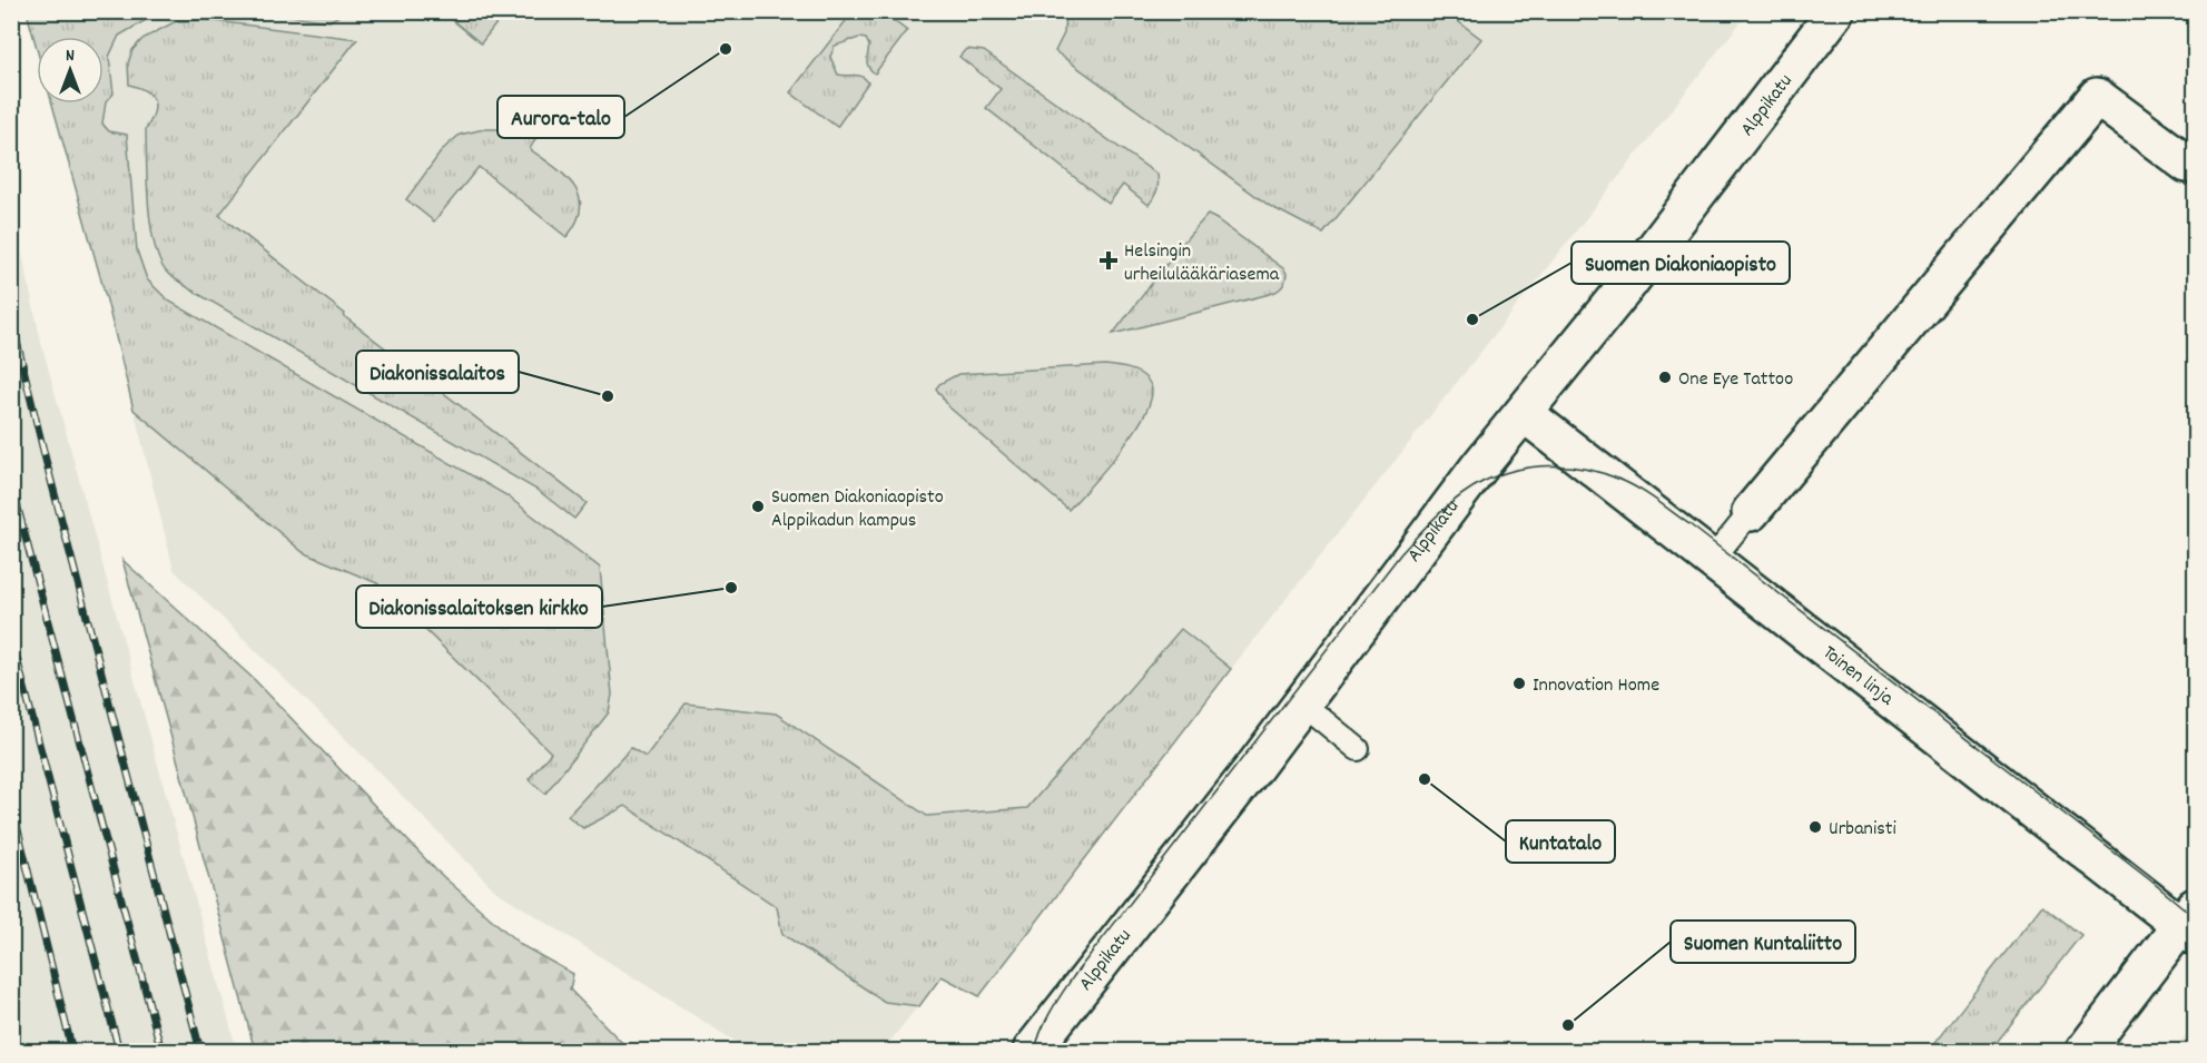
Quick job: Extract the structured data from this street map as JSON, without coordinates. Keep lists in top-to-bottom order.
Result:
{
  "streets": {
    "street": ["Alppikatu", "Toinen linja"]
  },
  "crossings": [
    ["Alppikatu", "Toinen linja"]
  ],
  "places": {
    "other": [
      "Aurora-talo",
      "Suomen Diakoniaopisto",
      "One Eye Tattoo",
      "Diakonissalaitos",
      "Suomen Diakoniaopisto Alppikadun kampus",
      "Diakonissalaitoksen kirkko",
      "Innovation Home",
      "Kuntatalo",
      "Urbanisti",
      "Suomen Kuntaliitto"
    ],
    "health": ["Helsingin urheilulääkäriasema"]
  },
  "north": "top"
}
